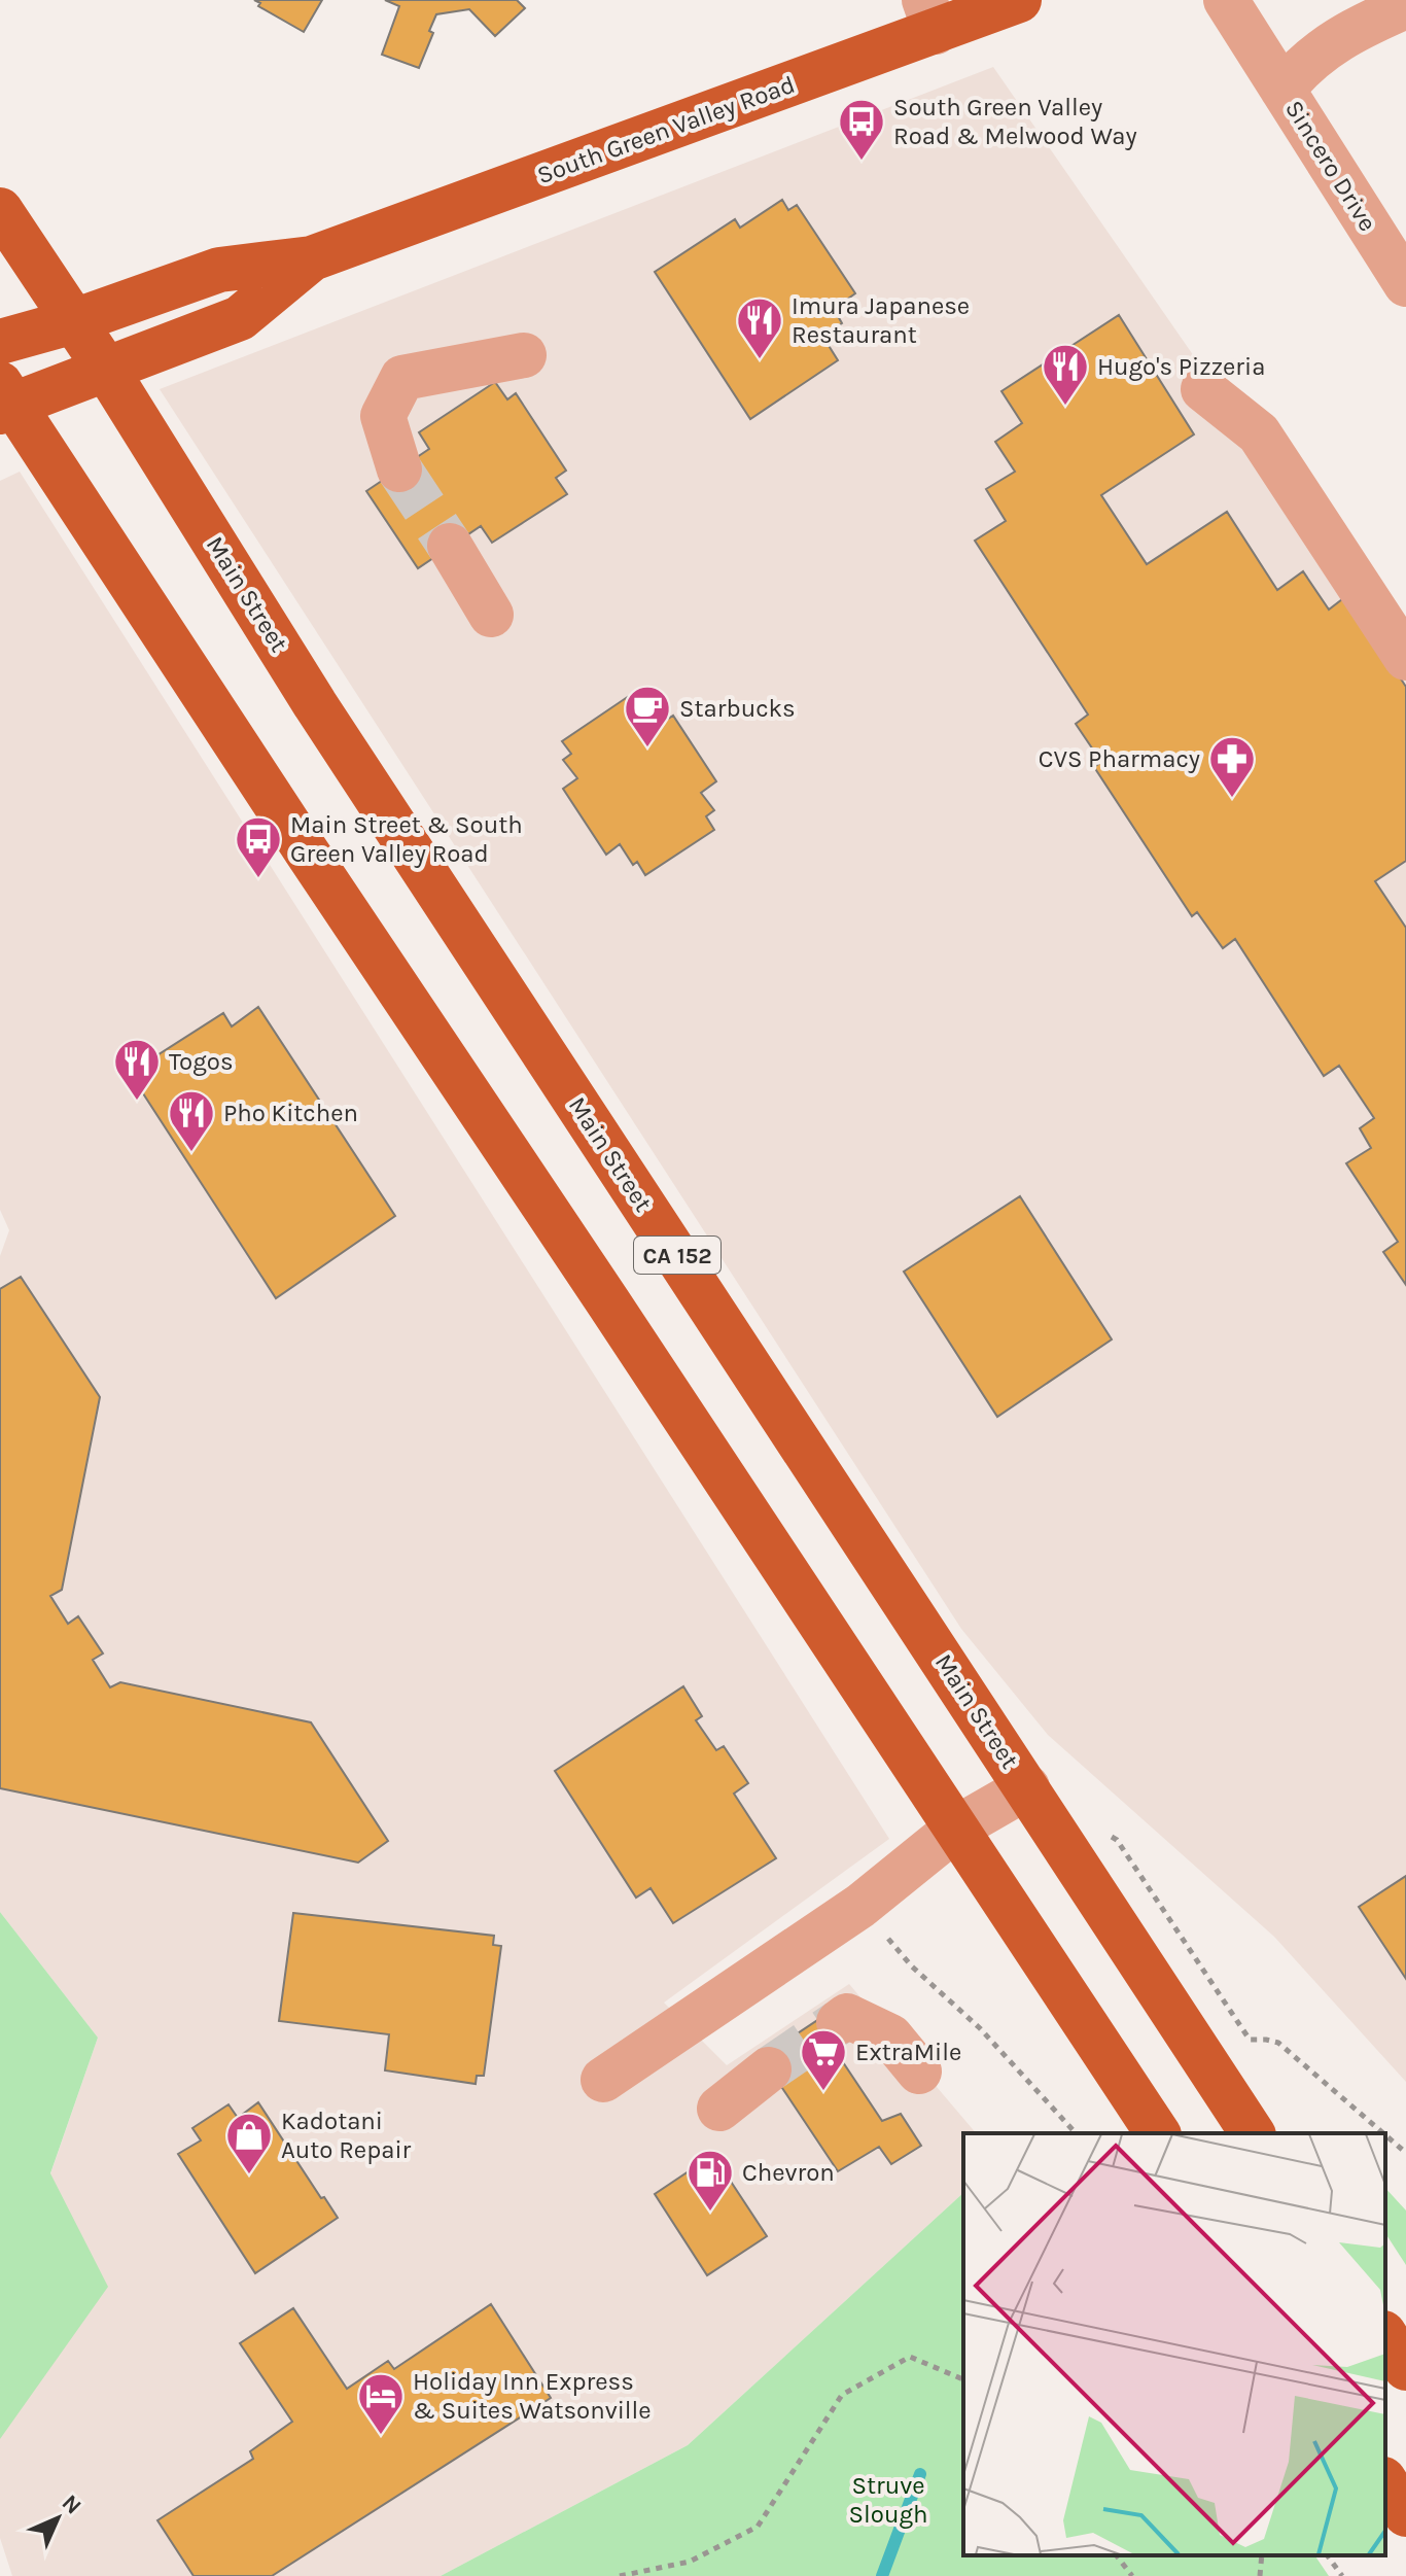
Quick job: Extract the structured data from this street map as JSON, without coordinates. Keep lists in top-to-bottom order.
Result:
{
  "streets": {
    "main road": ["South Green Valley Road", "Main Street", "CA 152"],
    "street": ["Sincero Drive"]
  },
  "crossings": [
    ["South Green Valley Road", "Main Street"]
  ],
  "parks": ["Struve Slough"],
  "places": {
    "bus stop": ["South Green Valley Road & Melwood Way", "Main Street & South Green Valley Road"],
    "restaurant": [
      "Imura Japanese Restaurant",
      "Hugo's Pizzeria",
      "Togos",
      "Pho Kitchen"
    ],
    "cafe": ["Starbucks"],
    "pharmacy": ["CVS Pharmacy"],
    "supermarket": ["ExtraMile"],
    "shop": ["Kadotani Auto Repair"],
    "fuel station": ["Chevron"],
    "hotel": ["Holiday Inn Express & Suites Watsonville"]
  },
  "north": "top right"
}
